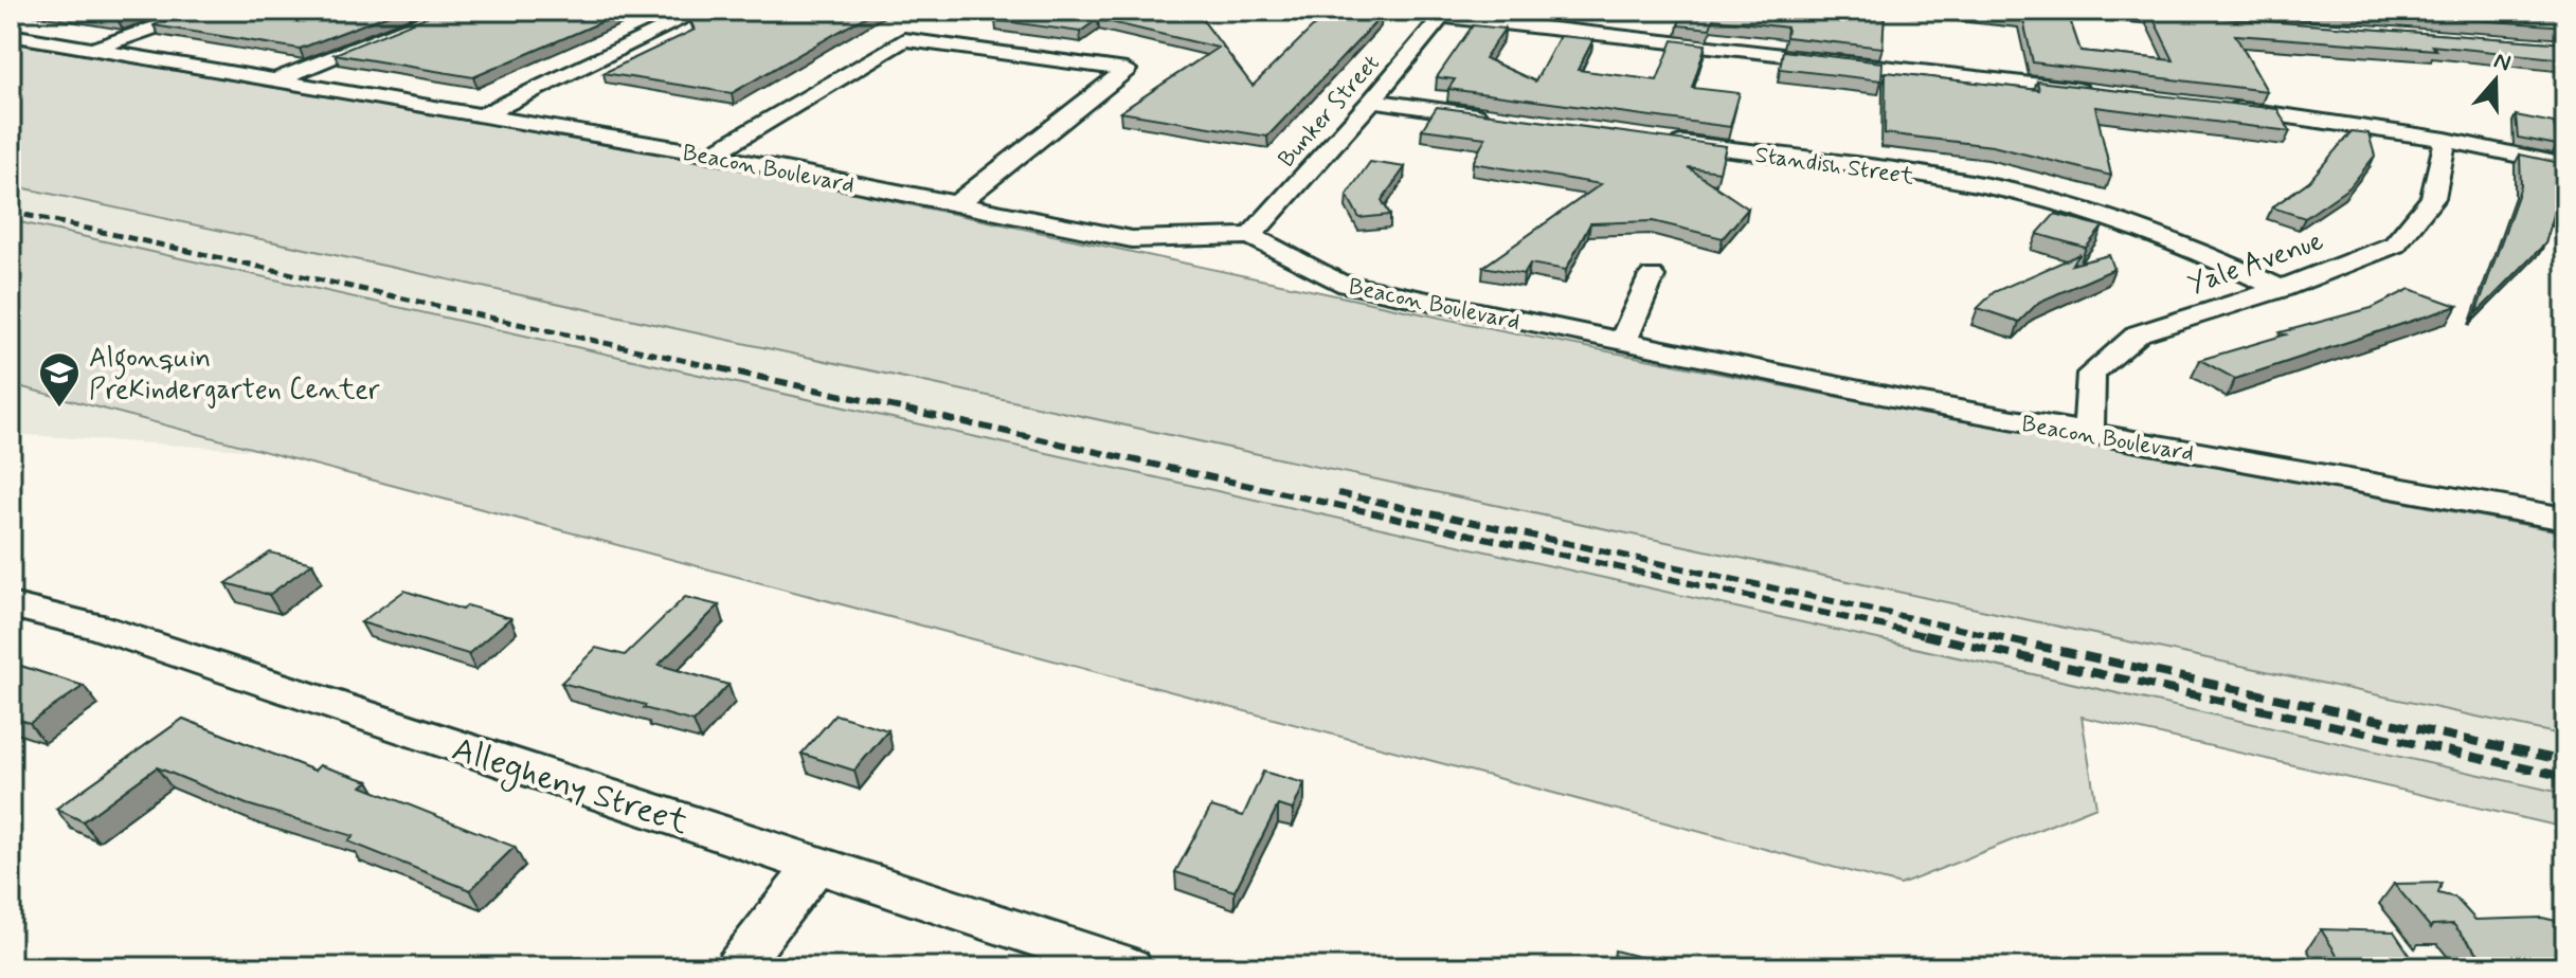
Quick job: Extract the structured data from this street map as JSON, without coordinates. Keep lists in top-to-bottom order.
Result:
{
  "streets": {
    "street": [
      "Bunker Street",
      "Standish Street",
      "Beacon Boulevard",
      "Yale Avenue",
      "Allegheny Street"
    ]
  },
  "crossings": [
    ["Bunker Street", "Beacon Boulevard"],
    ["Standish Street", "Yale Avenue"],
    ["Beacon Boulevard", "Yale Avenue"]
  ],
  "places": {
    "school or university": ["Algonquin PreKindergarten Center"]
  },
  "north": "top"
}
